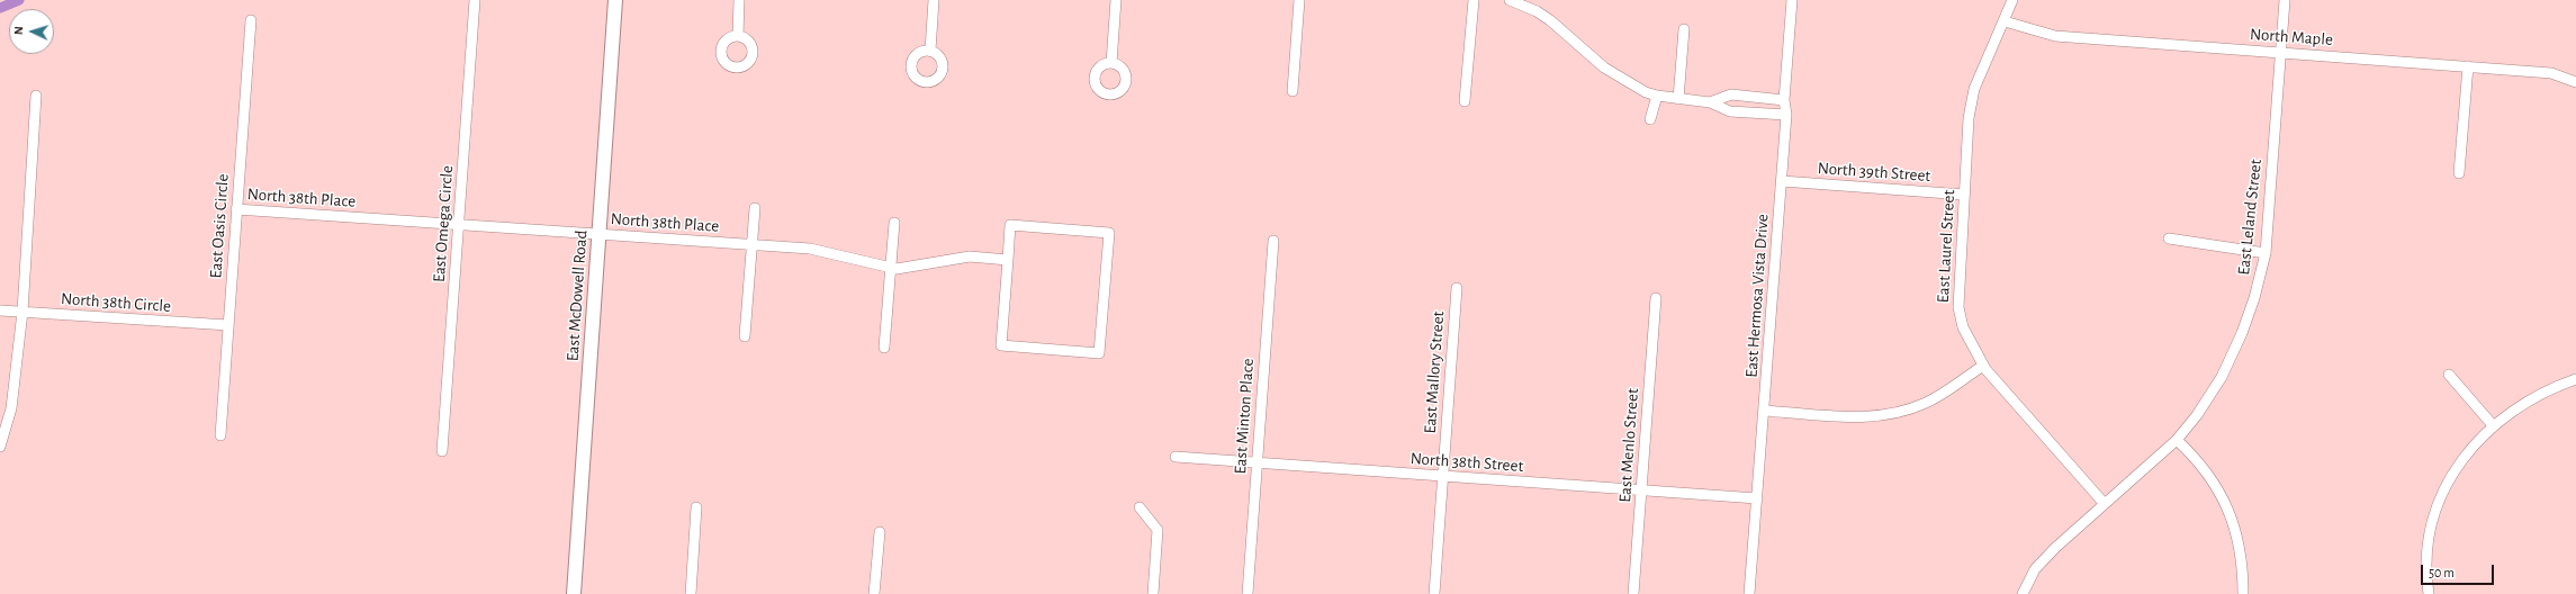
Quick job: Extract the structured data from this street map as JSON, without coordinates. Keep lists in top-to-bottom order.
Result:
{
  "streets": {
    "main road": ["East McDowell Road"],
    "street": [
      "North Maple",
      "North 39th Street",
      "North 38th Place",
      "East Leland Street",
      "East Omega Circle",
      "East Oasis Circle",
      "East Laurel Street",
      "East Hermosa Vista Drive",
      "North 38th Circle",
      "East Mallory Street",
      "East Minton Place",
      "East Menlo Street",
      "North 38th Street"
    ]
  },
  "crossings": [
    ["North Maple", "East Leland Street"],
    ["North Maple", "East Laurel Street"],
    ["North 39th Street", "East Laurel Street"],
    ["North 39th Street", "East Hermosa Vista Drive"],
    ["North 38th Place", "East Omega Circle"],
    ["North 38th Place", "East Oasis Circle"],
    ["North 38th Place", "East McDowell Road"],
    ["East Leland Street", "East Laurel Street"],
    ["East Oasis Circle", "North 38th Circle"],
    ["East Hermosa Vista Drive", "North 38th Street"],
    ["East Mallory Street", "North 38th Street"],
    ["East Minton Place", "North 38th Street"],
    ["East Menlo Street", "North 38th Street"]
  ],
  "scale_bar": "50 m",
  "north": "left"
}
